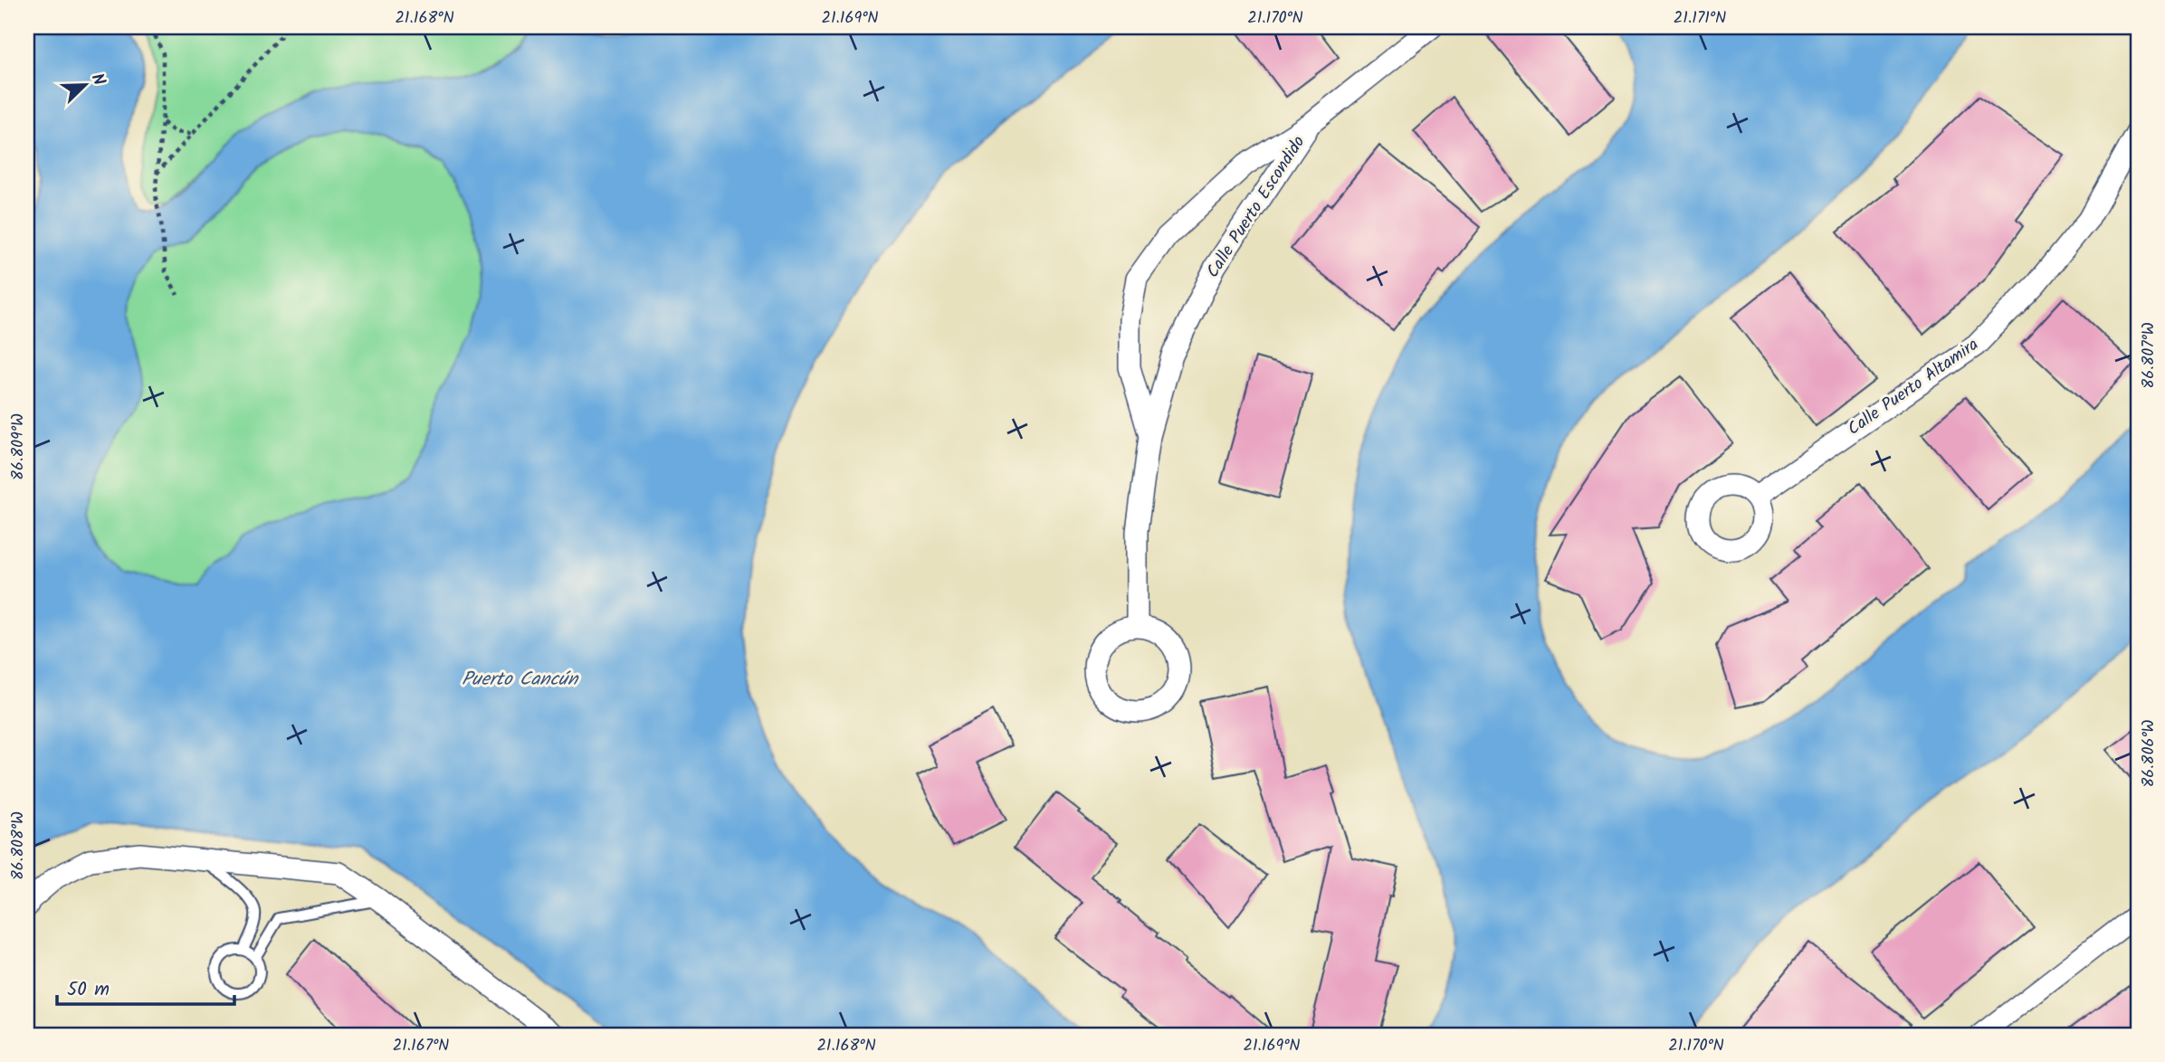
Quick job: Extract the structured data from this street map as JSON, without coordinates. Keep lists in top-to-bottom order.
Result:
{
  "streets": {
    "street": ["Calle Puerto Escondido", "Calle Puerto Altamira"]
  },
  "water": ["Puerto Cancún"],
  "scale_bar": "50 m",
  "north": "top right",
  "coordinates": [
    "21.168°N",
    "21.169°N",
    "21.170°N",
    "21.171°N",
    "86.807°W",
    "86.809°W",
    "86.806°W",
    "86.808°W",
    "21.167°N"
  ]
}
